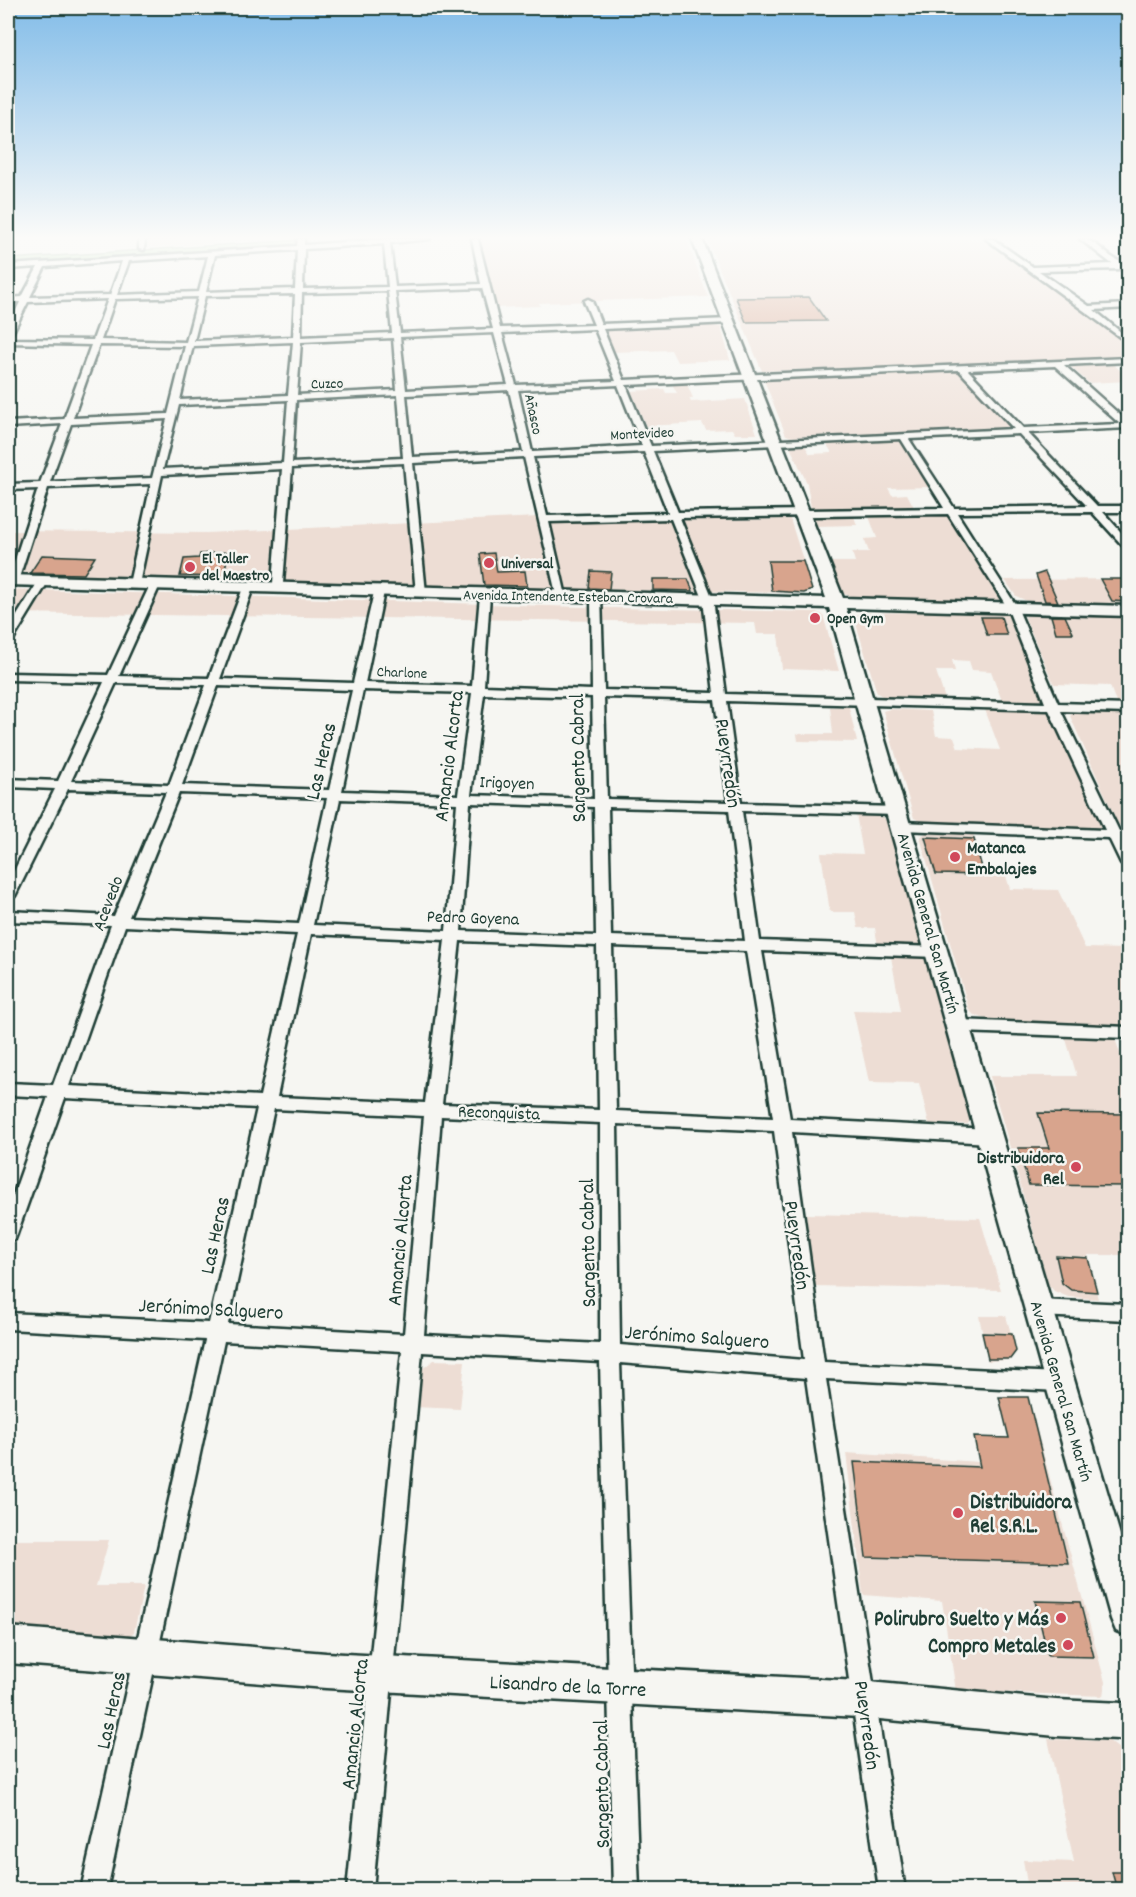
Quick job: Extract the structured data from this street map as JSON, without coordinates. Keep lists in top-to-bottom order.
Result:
{
  "streets": {
    "main road": ["Avenida Intendente Esteban Crovara", "Avenida General San Martín", "Lisandro de la Torre"],
    "street": [
      "Cuzco",
      "Añasco",
      "Montevideo",
      "Charlone",
      "Amancio Alcorta",
      "Sargento Cabral",
      "Las Heras",
      "Pueyrredón",
      "Irigoyen",
      "Acevedo",
      "Pedro Goyena",
      "Reconquista",
      "Jerónimo Salguero"
    ]
  },
  "crossings": [
    ["Cuzco", "Añasco"],
    ["Cuzco", "Pueyrredón"],
    ["Cuzco", "Avenida General San Martín"],
    ["Añasco", "Montevideo"],
    ["Añasco", "Avenida Intendente Esteban Crovara"],
    ["Montevideo", "Pueyrredón"],
    ["Montevideo", "Avenida General San Martín"],
    ["Avenida Intendente Esteban Crovara", "Amancio Alcorta"],
    ["Avenida Intendente Esteban Crovara", "Sargento Cabral"],
    ["Avenida Intendente Esteban Crovara", "Las Heras"],
    ["Avenida Intendente Esteban Crovara", "Pueyrredón"],
    ["Avenida Intendente Esteban Crovara", "Acevedo"],
    ["Avenida Intendente Esteban Crovara", "Avenida General San Martín"],
    ["Charlone", "Amancio Alcorta"],
    ["Charlone", "Sargento Cabral"],
    ["Charlone", "Las Heras"],
    ["Charlone", "Pueyrredón"],
    ["Charlone", "Acevedo"],
    ["Charlone", "Avenida General San Martín"],
    ["Amancio Alcorta", "Irigoyen"],
    ["Amancio Alcorta", "Pedro Goyena"],
    ["Amancio Alcorta", "Reconquista"],
    ["Amancio Alcorta", "Jerónimo Salguero"],
    ["Amancio Alcorta", "Lisandro de la Torre"],
    ["Sargento Cabral", "Irigoyen"],
    ["Sargento Cabral", "Pedro Goyena"],
    ["Sargento Cabral", "Reconquista"],
    ["Sargento Cabral", "Jerónimo Salguero"],
    ["Sargento Cabral", "Lisandro de la Torre"],
    ["Las Heras", "Irigoyen"],
    ["Las Heras", "Pedro Goyena"],
    ["Las Heras", "Reconquista"],
    ["Las Heras", "Jerónimo Salguero"],
    ["Las Heras", "Lisandro de la Torre"],
    ["Pueyrredón", "Irigoyen"],
    ["Pueyrredón", "Pedro Goyena"],
    ["Pueyrredón", "Reconquista"],
    ["Pueyrredón", "Jerónimo Salguero"],
    ["Pueyrredón", "Lisandro de la Torre"],
    ["Irigoyen", "Acevedo"],
    ["Irigoyen", "Avenida General San Martín"],
    ["Acevedo", "Pedro Goyena"],
    ["Acevedo", "Reconquista"],
    ["Pedro Goyena", "Avenida General San Martín"],
    ["Avenida General San Martín", "Reconquista"],
    ["Avenida General San Martín", "Jerónimo Salguero"]
  ],
  "places": [
    "Universal",
    "El Taller del Maestro",
    "Open Gym",
    "Matanca Embalajes",
    "Distribuidora Rel",
    "Distribuidora Rel S.R.L.",
    "Polirubro Suelto y Más",
    "Compro Metales"
  ]
}
